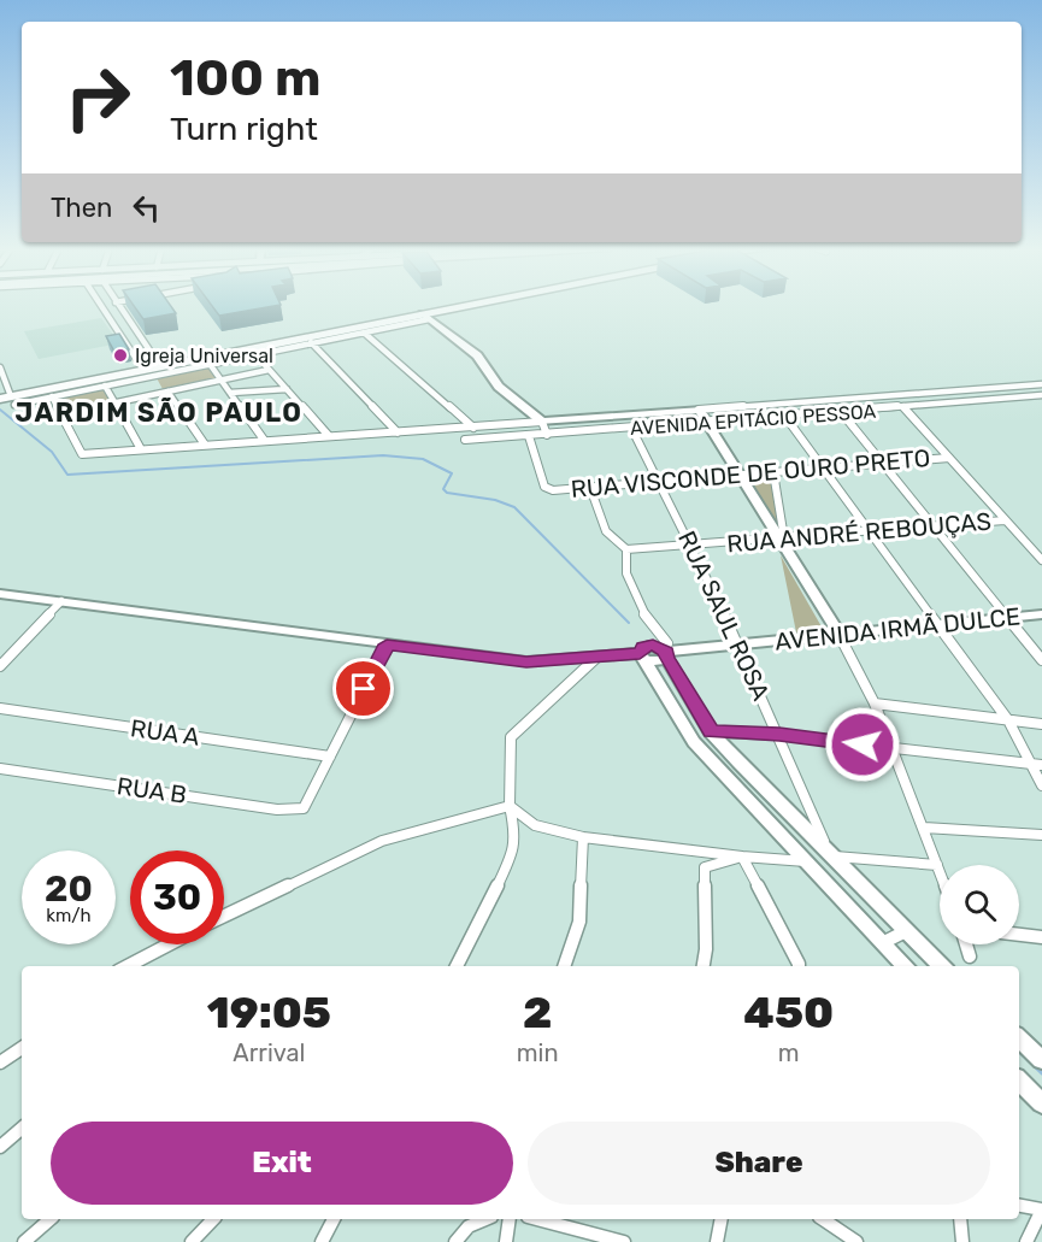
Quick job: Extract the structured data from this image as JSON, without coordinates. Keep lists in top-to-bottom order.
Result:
{
  "streets": {
    "main road": ["RUA SAUL ROSA", "AVENIDA IRMÃ DULCE"],
    "street": [
      "AVENIDA EPITÁCIO PESSOA",
      "RUA VISCONDE DE OURO PRETO",
      "RUA ANDRÉ REBOUÇAS",
      "RUA A",
      "RUA B"
    ]
  },
  "crossings": [
    ["AVENIDA EPITÁCIO PESSOA", "RUA VISCONDE DE OURO PRETO"],
    ["AVENIDA EPITÁCIO PESSOA", "RUA SAUL ROSA"],
    ["RUA VISCONDE DE OURO PRETO", "RUA SAUL ROSA"],
    ["RUA ANDRÉ REBOUÇAS", "RUA SAUL ROSA"],
    ["RUA SAUL ROSA", "AVENIDA IRMÃ DULCE"],
    ["RUA A", "RUA B"]
  ],
  "districts": ["JARDIM SÃO PAULO"],
  "places": ["Igreja Universal"],
  "page": {
    "turn": ["100 m", "Turn right"],
    "then": "Then",
    "speed": "20 km/h",
    "limit": "30",
    "eta": [
      "19:05",
      "Arrival",
      "2",
      "min",
      "450",
      "m"
    ],
    "buttons": ["Exit", "Share"]
  }
}
